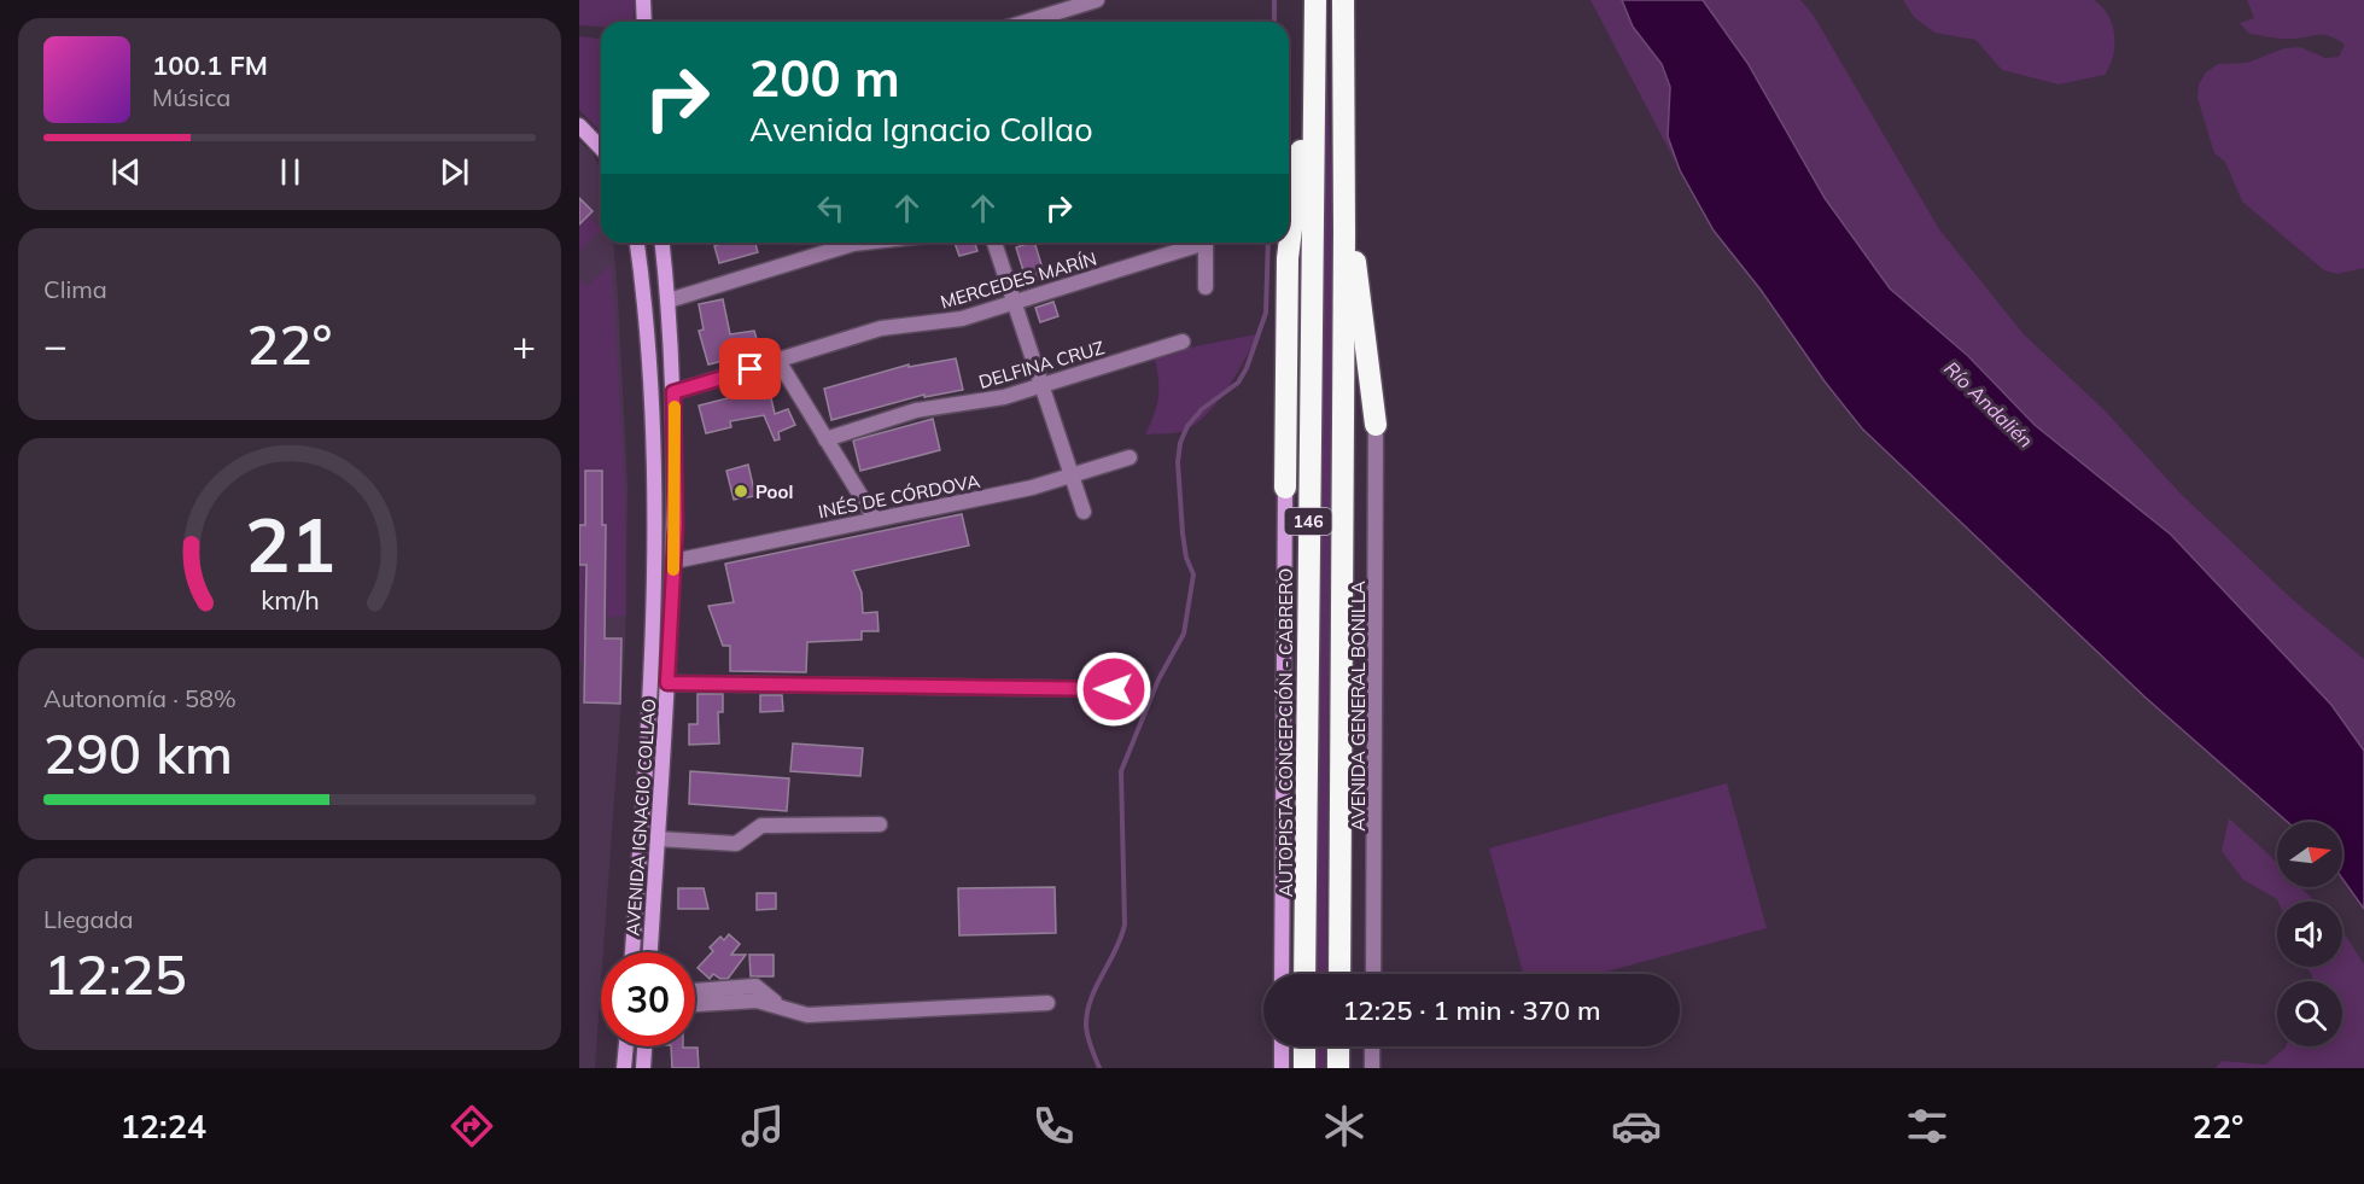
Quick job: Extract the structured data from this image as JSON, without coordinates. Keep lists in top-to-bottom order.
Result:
{
  "streets": {
    "highway": ["146", "AUTOPISTA CONCEPCIÓN - CABRERO"],
    "main road": ["AVENIDA IGNACIO COLLAO"],
    "street": [
      "MERCEDES MARÍN",
      "DELFINA CRUZ",
      "INÉS DE CÓRDOVA",
      "AVENIDA GENERAL BONILLA"
    ]
  },
  "crossings": [
    ["MERCEDES MARÍN", "AVENIDA IGNACIO COLLAO"],
    ["INÉS DE CÓRDOVA", "AVENIDA IGNACIO COLLAO"]
  ],
  "water": ["Río Andalién"],
  "places": ["Pool"],
  "north": "right",
  "page": {
    "turn": ["200 m", "Avenida Ignacio Collao"],
    "song": ["100.1 FM", "Música"],
    "tile": [
      "Clima",
      ["Autonomía · 58%", "290 km"],
      ["Llegada", "12:25"]
    ],
    "heat": ["−", "22°", "+"],
    "limit": "30",
    "trip": "12:25 · 1 min · 370 m",
    "tabs": ["12:24", "22°"],
    "gauge": ["21", "km/h"]
  }
}
